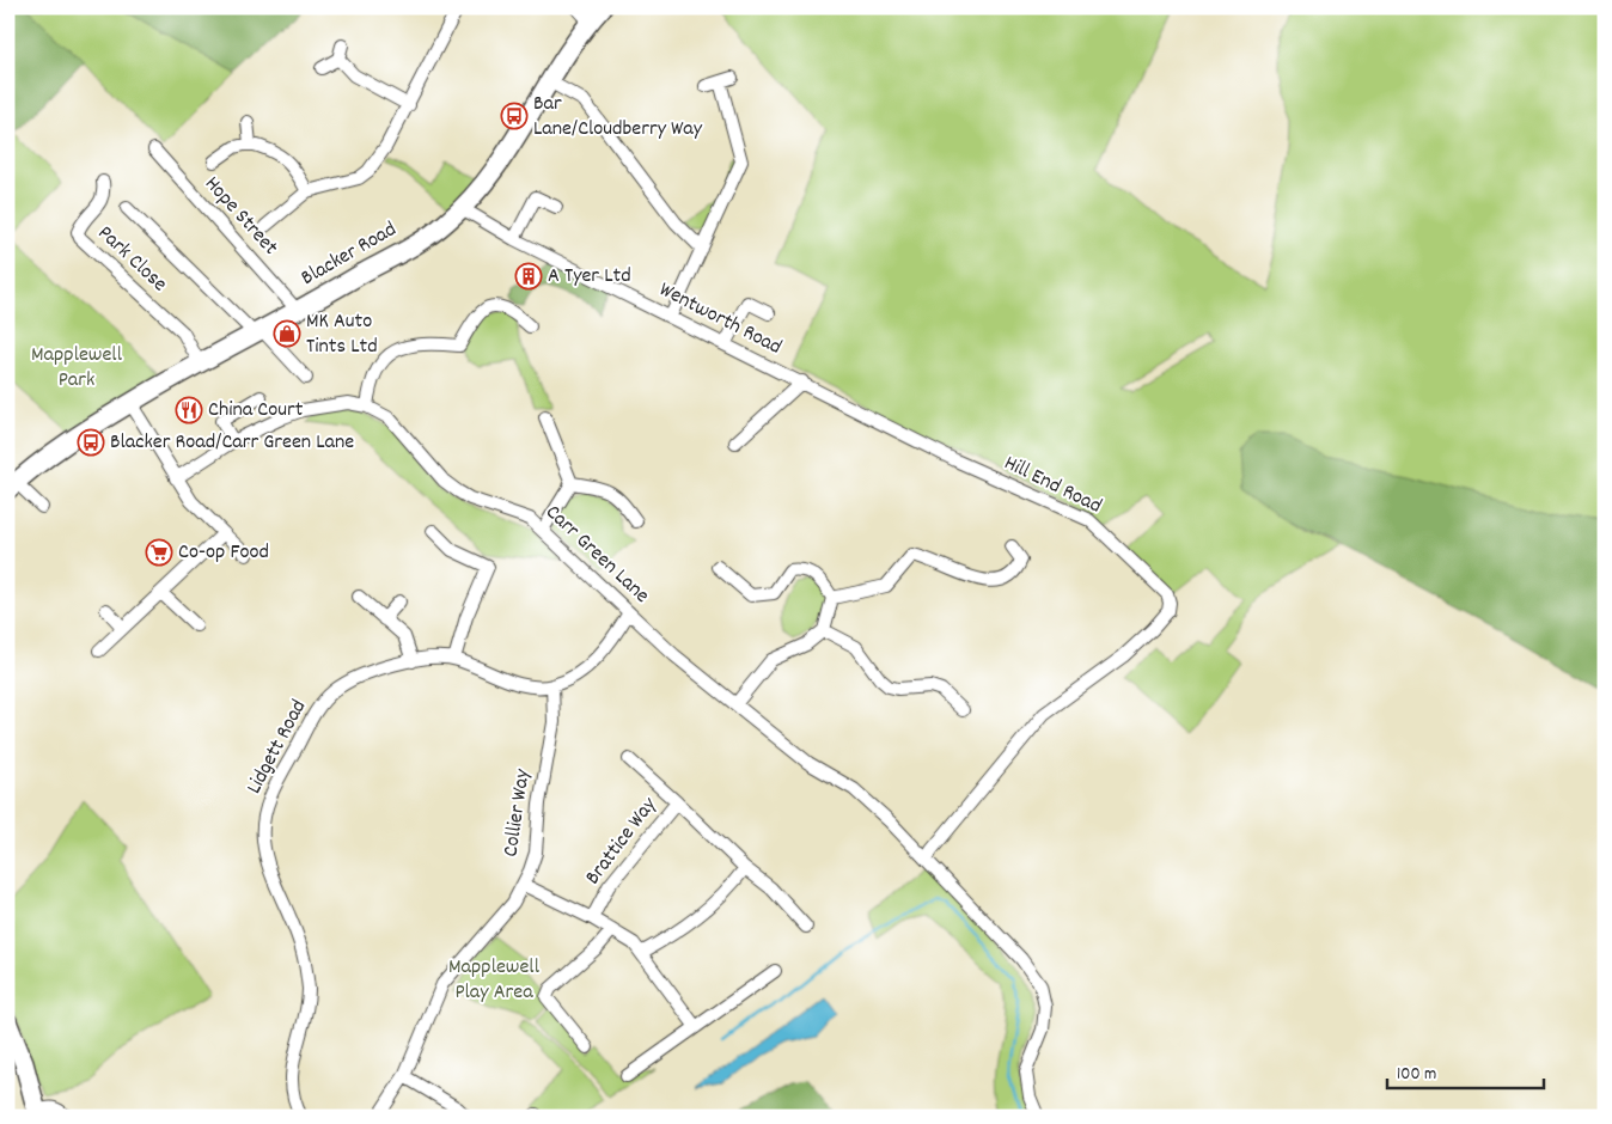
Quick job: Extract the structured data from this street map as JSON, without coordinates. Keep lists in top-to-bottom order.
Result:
{
  "streets": {
    "main road": ["Blacker Road"],
    "street": [
      "Hope Street",
      "Park Close",
      "Wentworth Road",
      "Hill End Road",
      "Carr Green Lane",
      "Lidgett Road",
      "Collier Way",
      "Brattice Way"
    ]
  },
  "crossings": [
    ["Hope Street", "Blacker Road"],
    ["Blacker Road", "Park Close"],
    ["Blacker Road", "Wentworth Road"],
    ["Wentworth Road", "Hill End Road"],
    ["Hill End Road", "Carr Green Lane"],
    ["Carr Green Lane", "Lidgett Road"],
    ["Lidgett Road", "Collier Way"]
  ],
  "parks": ["Mapplewell Park", "Mapplewell Play Area"],
  "places": {
    "bus stop": ["Bar Lane/Cloudberry Way", "Blacker Road/Carr Green Lane"],
    "building": ["A Tyer Ltd"],
    "shop": ["MK Auto Tints Ltd"],
    "restaurant": ["China Court"],
    "supermarket": ["Co-op Food"]
  },
  "scale_bar": "100 m"
}
